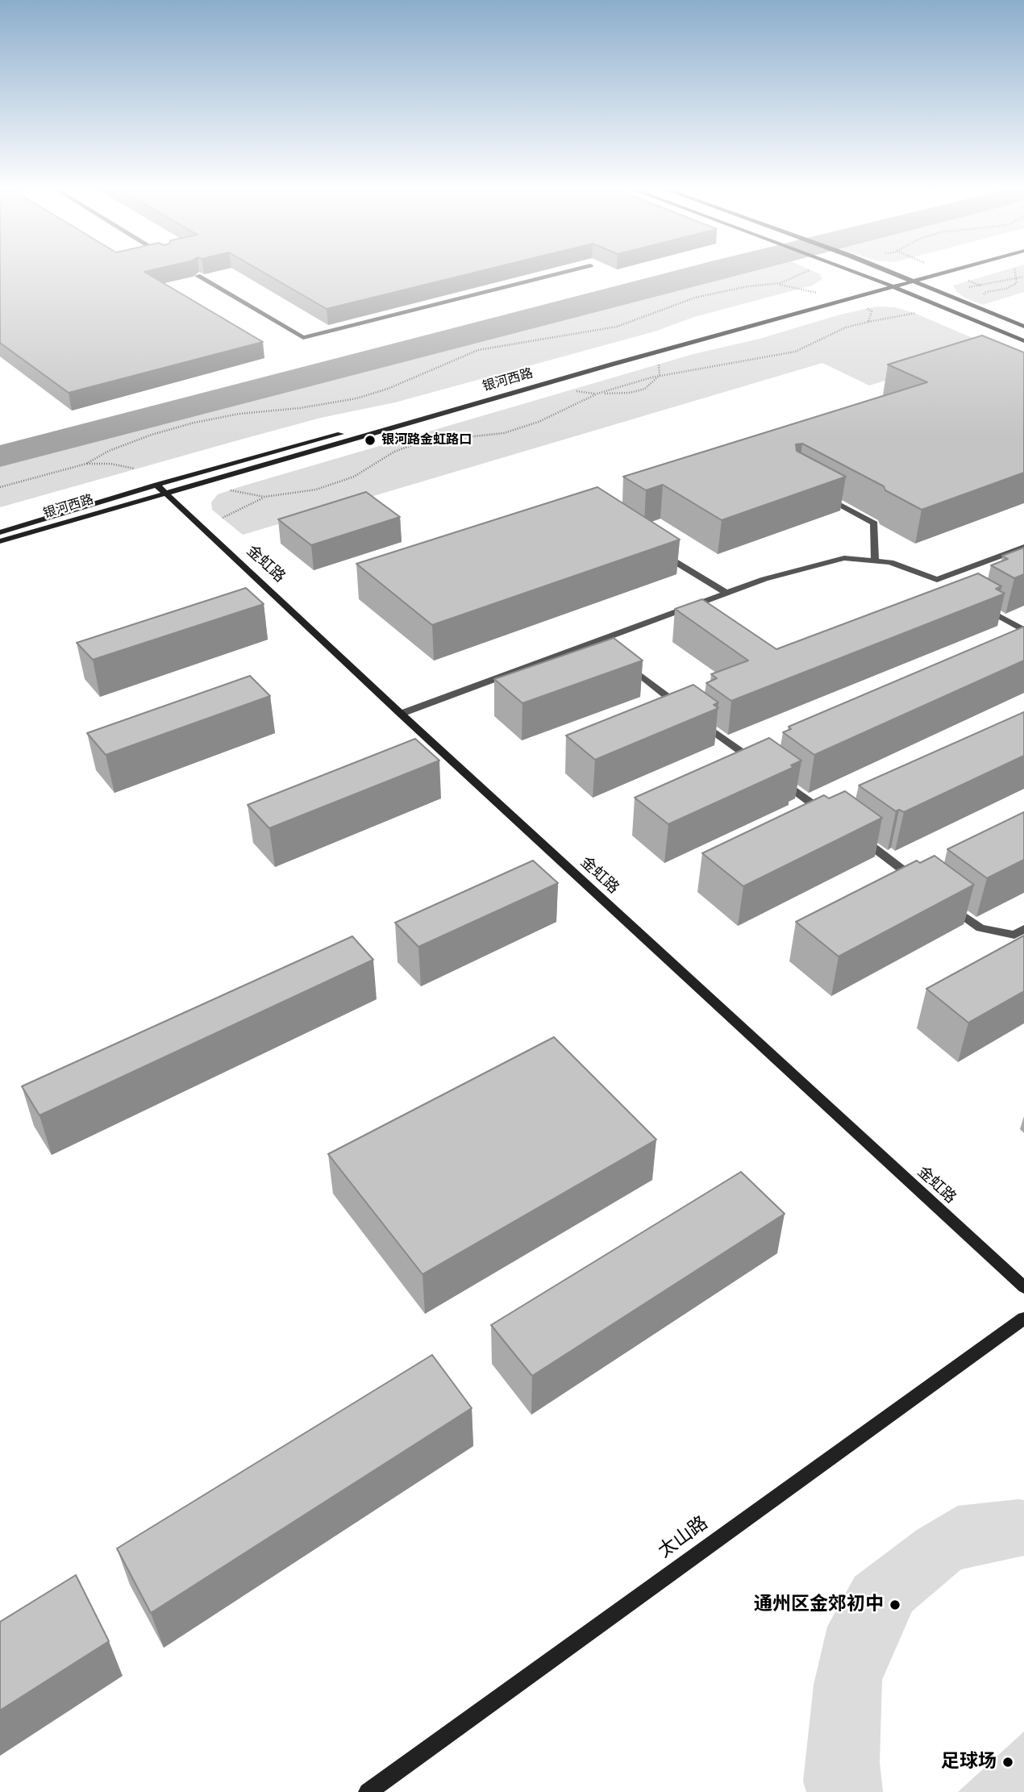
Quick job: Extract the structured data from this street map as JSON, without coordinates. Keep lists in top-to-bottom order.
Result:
{
  "streets": {
    "main road": ["银河西路", "金虹路", "太山路"]
  },
  "crossings": [
    ["银河西路", "金虹路"]
  ],
  "places": ["银河路金虹路口", "通州区金郊初中", "足球场"]
}
